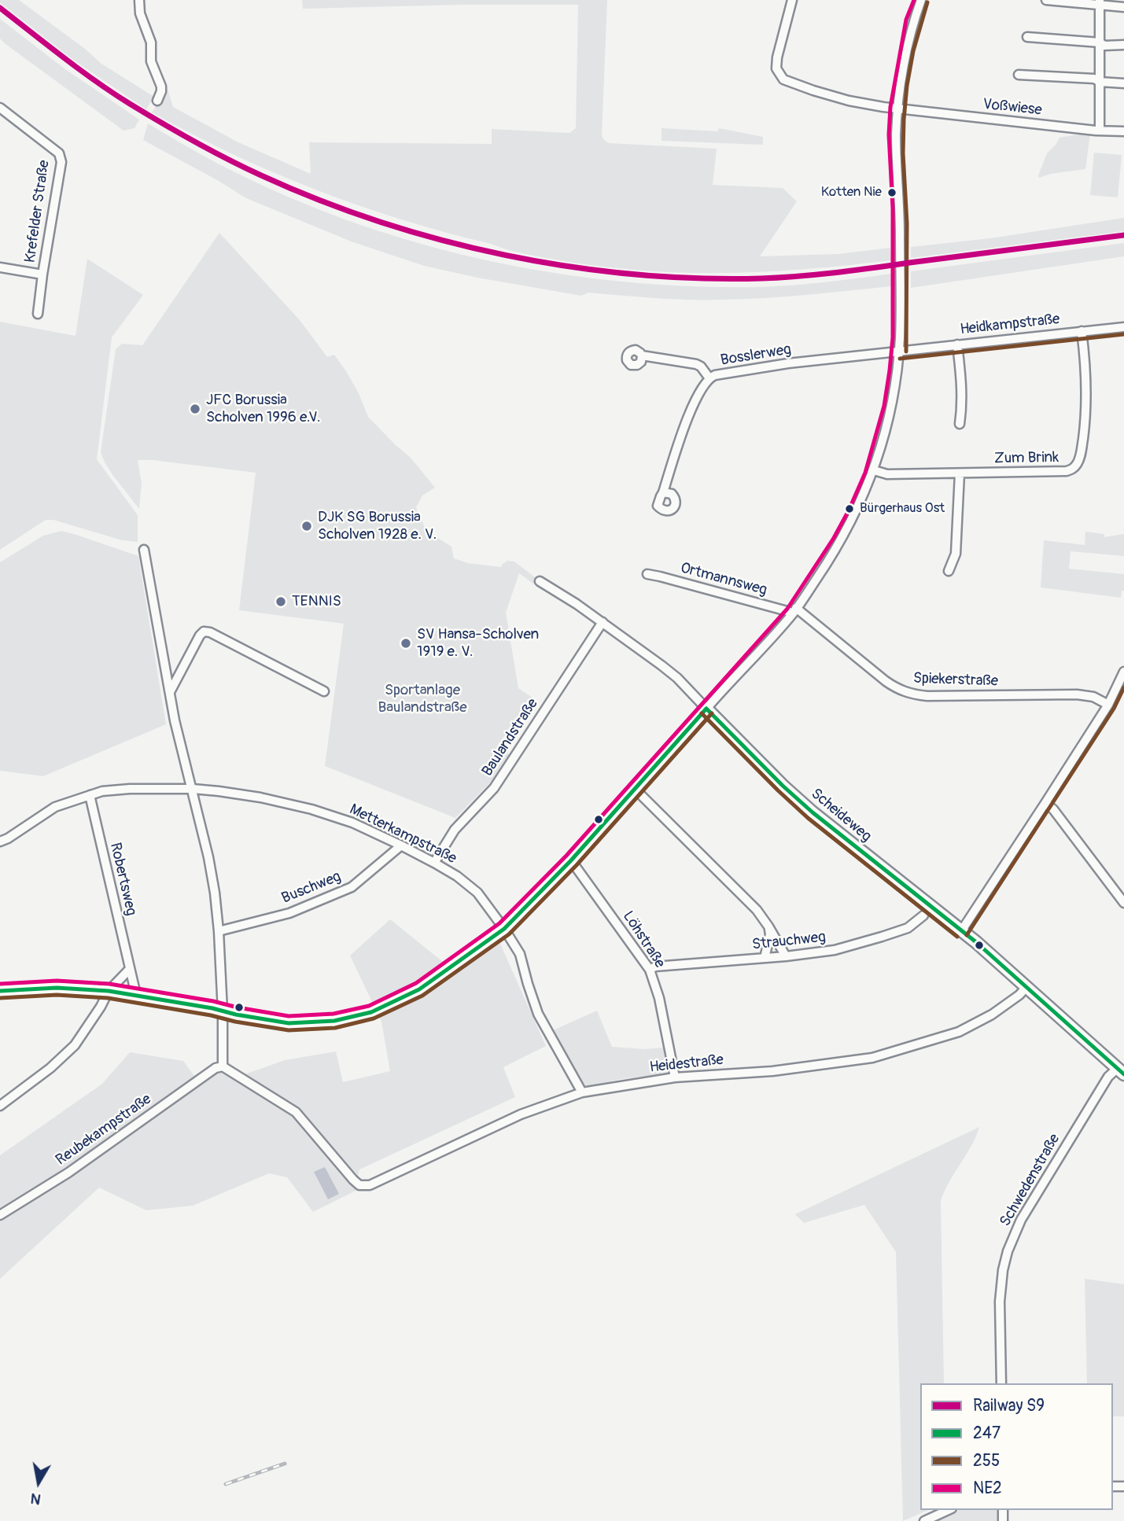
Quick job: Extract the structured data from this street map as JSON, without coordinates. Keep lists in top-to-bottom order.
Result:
{
  "streets": {
    "street": [
      "Voßwiese",
      "Krefelder Straße",
      "Heidkampstraße",
      "Bosslerweg",
      "Zum Brink",
      "Ortmannsweg",
      "Spiekerstraße",
      "Baulandstraße",
      "Scheideweg",
      "Metterkampstraße",
      "Robertsweg",
      "Buschweg",
      "Löhstraße",
      "Strauchweg",
      "Heidestraße",
      "Reubekampstraße",
      "Schwedenstraße"
    ]
  },
  "crossings": [
    ["Heidkampstraße", "Bosslerweg"],
    ["Heidkampstraße", "Zum Brink"],
    ["Ortmannsweg", "Spiekerstraße"],
    ["Baulandstraße", "Scheideweg"],
    ["Baulandstraße", "Metterkampstraße"],
    ["Scheideweg", "Heidestraße"],
    ["Scheideweg", "Schwedenstraße"],
    ["Metterkampstraße", "Robertsweg"],
    ["Metterkampstraße", "Buschweg"],
    ["Metterkampstraße", "Heidestraße"],
    ["Löhstraße", "Strauchweg"],
    ["Löhstraße", "Heidestraße"],
    ["Heidestraße", "Reubekampstraße"]
  ],
  "parks": ["Sportanlage Baulandstraße"],
  "places": [
    "Kotten Nie",
    "JFC Borussia Scholven 1996 e.V.",
    "Bürgerhaus Ost",
    "DJK SG Borussia Scholven 1928 e. V.",
    "TENNIS",
    "SV Hansa-Scholven 1919 e. V."
  ],
  "lines": [
    "transit line NE2",
    "transit line 255",
    "rail line S9",
    "transit line 247"
  ],
  "legend": [
    "Railway S9",
    "247",
    "255",
    "NE2"
  ],
  "north": "bottom"
}
